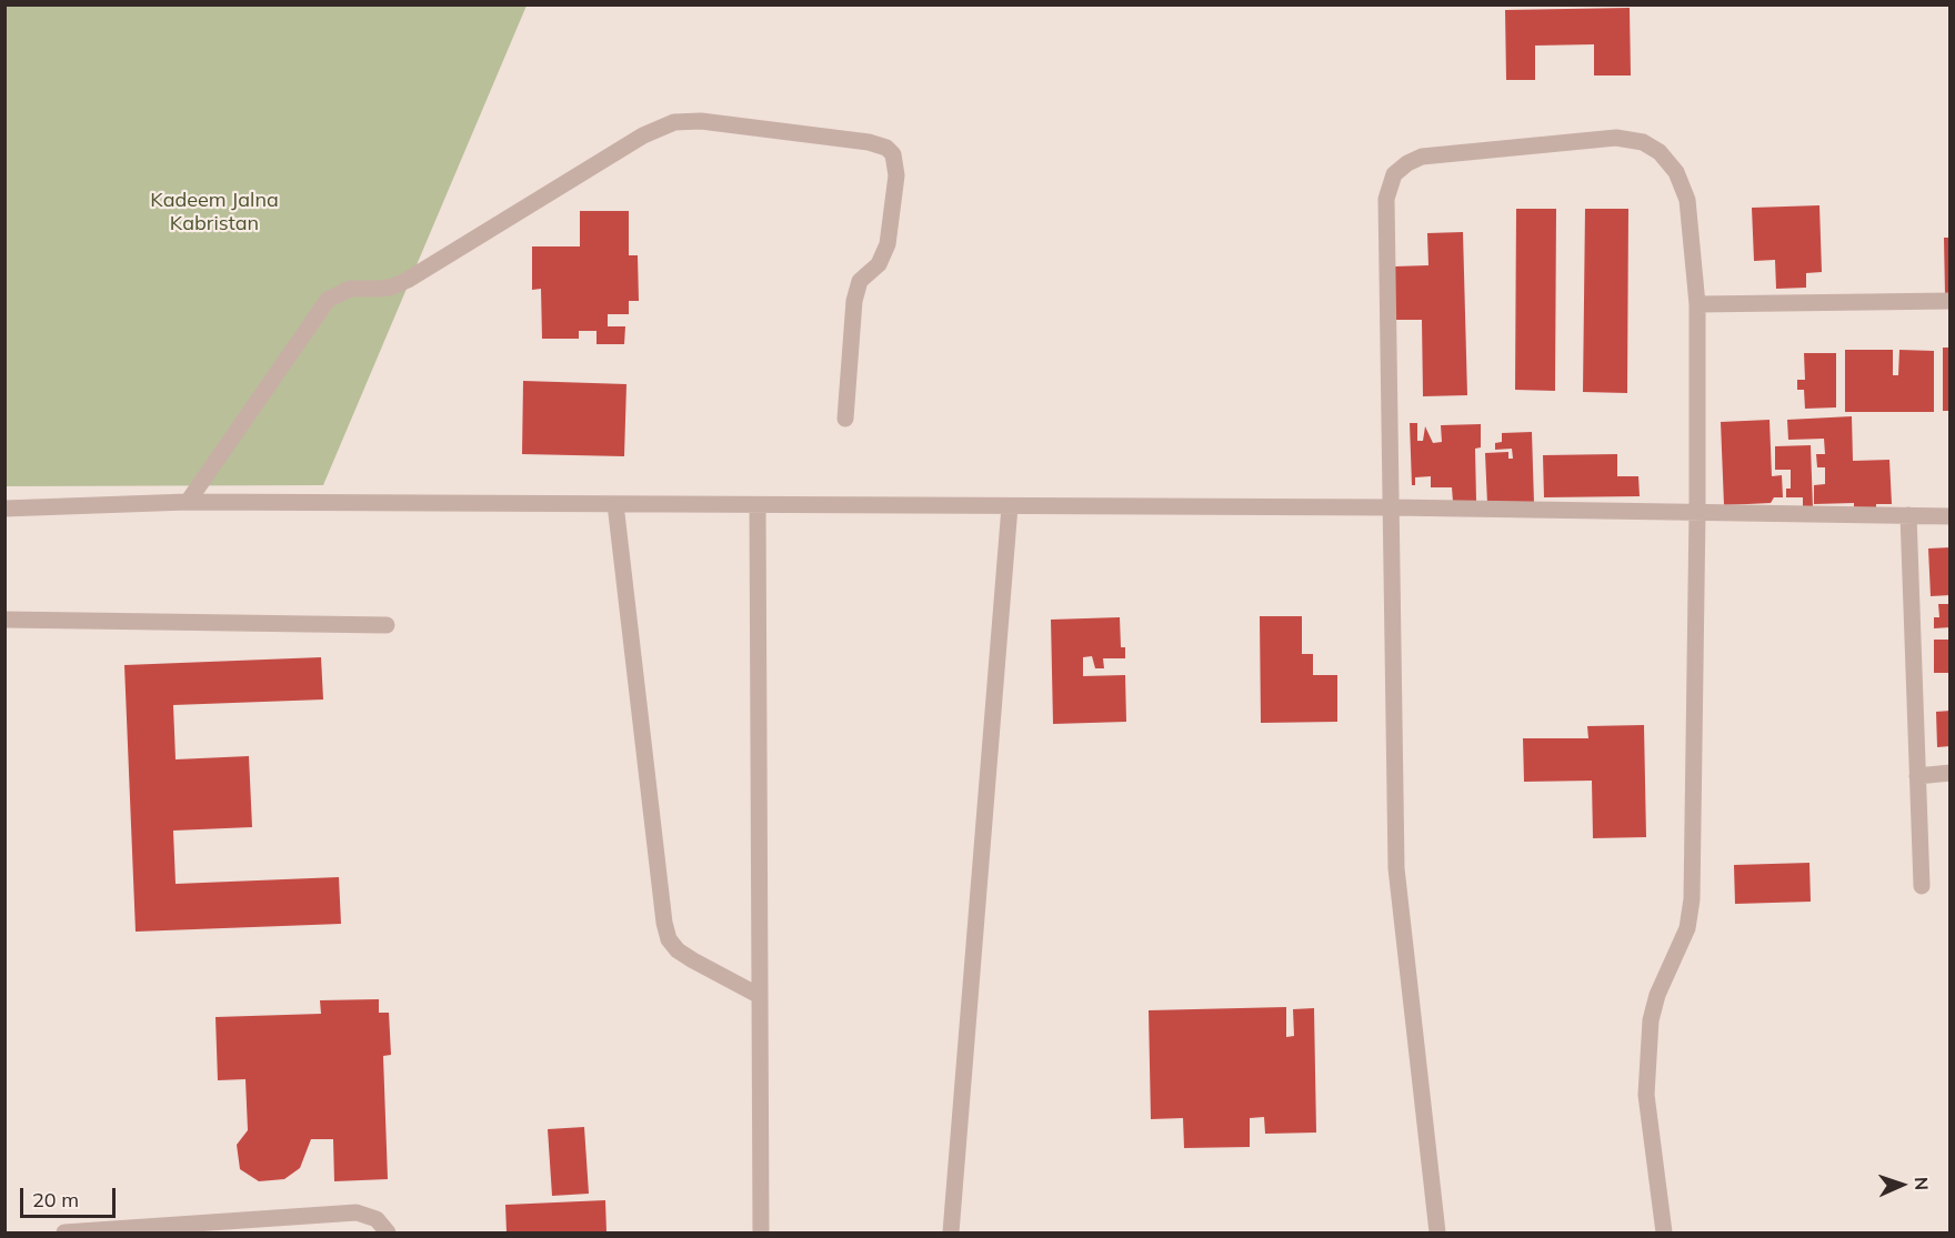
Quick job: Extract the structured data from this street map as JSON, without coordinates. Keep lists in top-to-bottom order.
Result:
{
  "parks": ["Kadeem Jalna Kabristan"],
  "scale_bar": "20 m",
  "north": "right"
}
